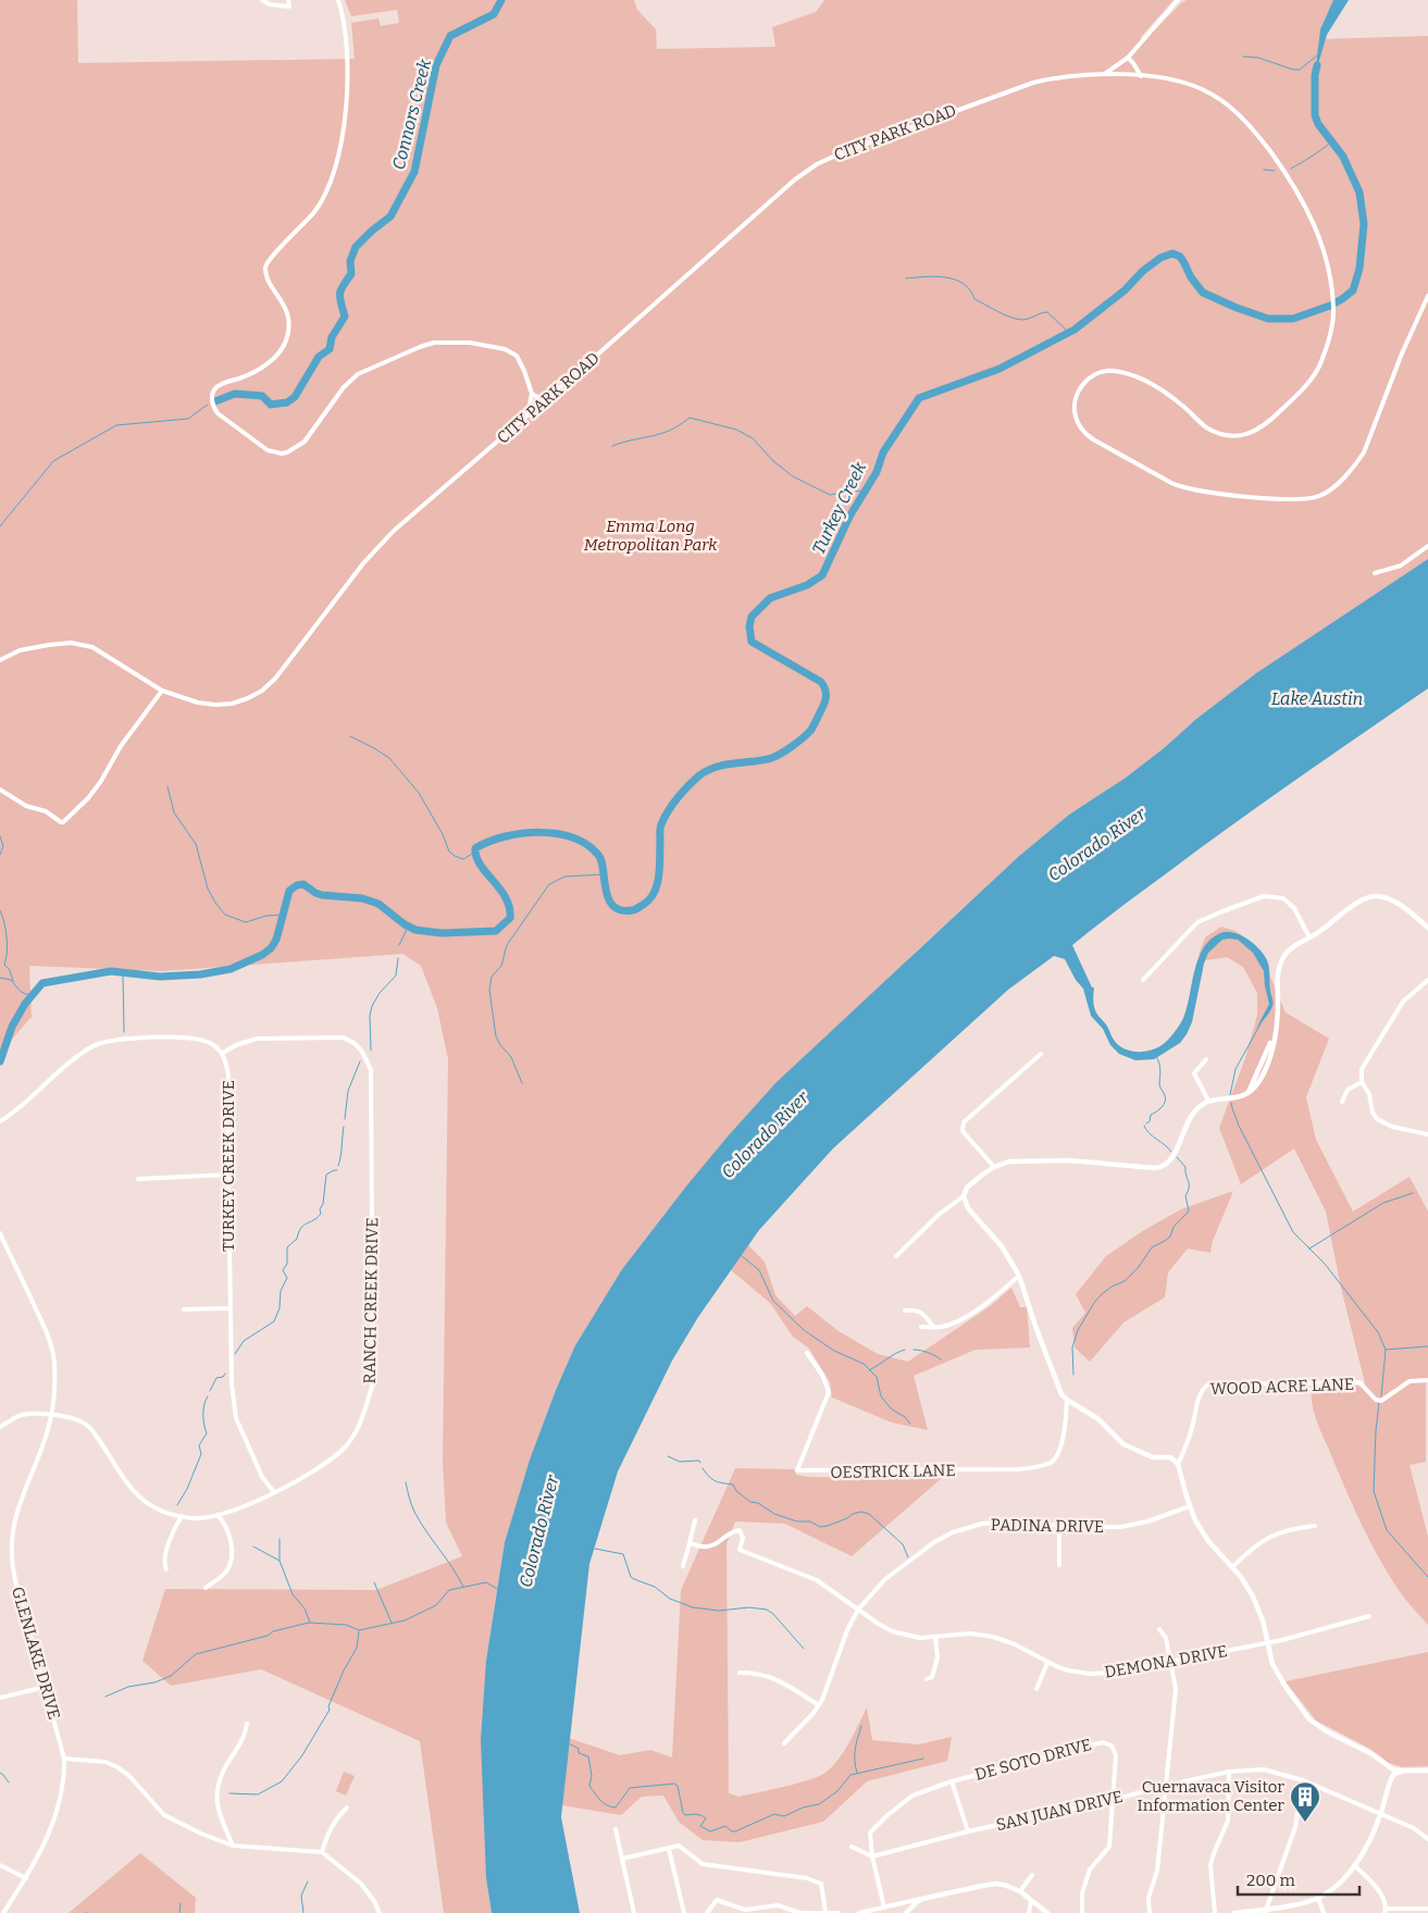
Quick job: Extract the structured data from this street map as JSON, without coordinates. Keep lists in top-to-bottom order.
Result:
{
  "streets": {
    "street": [
      "CITY PARK ROAD",
      "TURKEY CREEK DRIVE",
      "RANCH CREEK DRIVE",
      "WOOD ACRE LANE",
      "OESTRICK LANE",
      "PADINA DRIVE",
      "GLENLAKE DRIVE",
      "DEMONA DRIVE",
      "DE SOTO DRIVE",
      "SAN JUAN DRIVE"
    ]
  },
  "crossings": [
    ["TURKEY CREEK DRIVE", "RANCH CREEK DRIVE"],
    ["RANCH CREEK DRIVE", "GLENLAKE DRIVE"],
    ["PADINA DRIVE", "DEMONA DRIVE"],
    ["DE SOTO DRIVE", "SAN JUAN DRIVE"]
  ],
  "water": [
    "Connors Creek",
    "Turkey Creek",
    "Lake Austin",
    "Colorado River"
  ],
  "parks": ["Emma Long Metropolitan Park"],
  "places": {
    "building": ["Cuernavaca Visitor Information Center"]
  },
  "scale_bar": "200 m"
}
